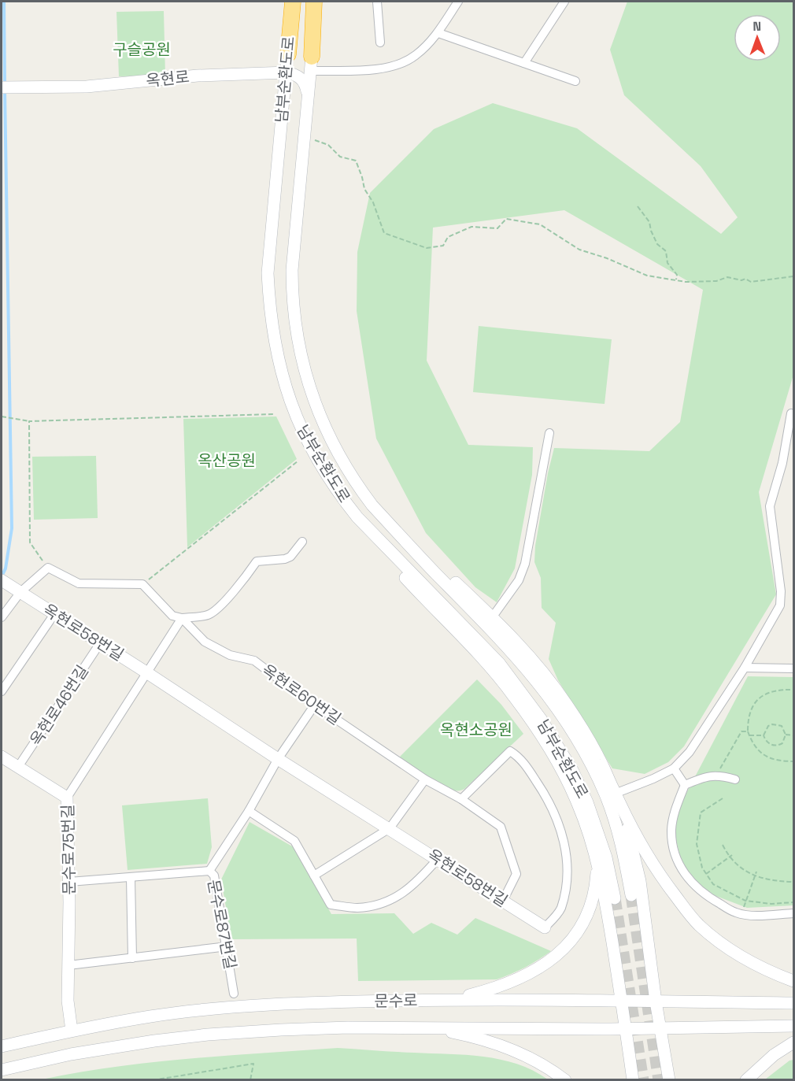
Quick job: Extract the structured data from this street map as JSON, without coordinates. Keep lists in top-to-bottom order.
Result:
{
  "streets": {
    "main road": [
      "옥현로",
      "남부순환도로",
      "옥현로58번길",
      "문수로75번길",
      "문수로"
    ],
    "street": ["옥현로60번길", "옥현로46번길", "문수로87번길"]
  },
  "crossings": [
    ["옥현로", "남부순환도로"],
    ["옥현로58번길", "옥현로60번길"],
    ["옥현로58번길", "옥현로46번길"],
    ["옥현로58번길", "문수로75번길"],
    ["옥현로58번길", "문수로87번길"],
    ["문수로75번길", "문수로"]
  ],
  "parks": ["구슬공원", "옥산공원", "옥현소공원"],
  "north": "top"
}
